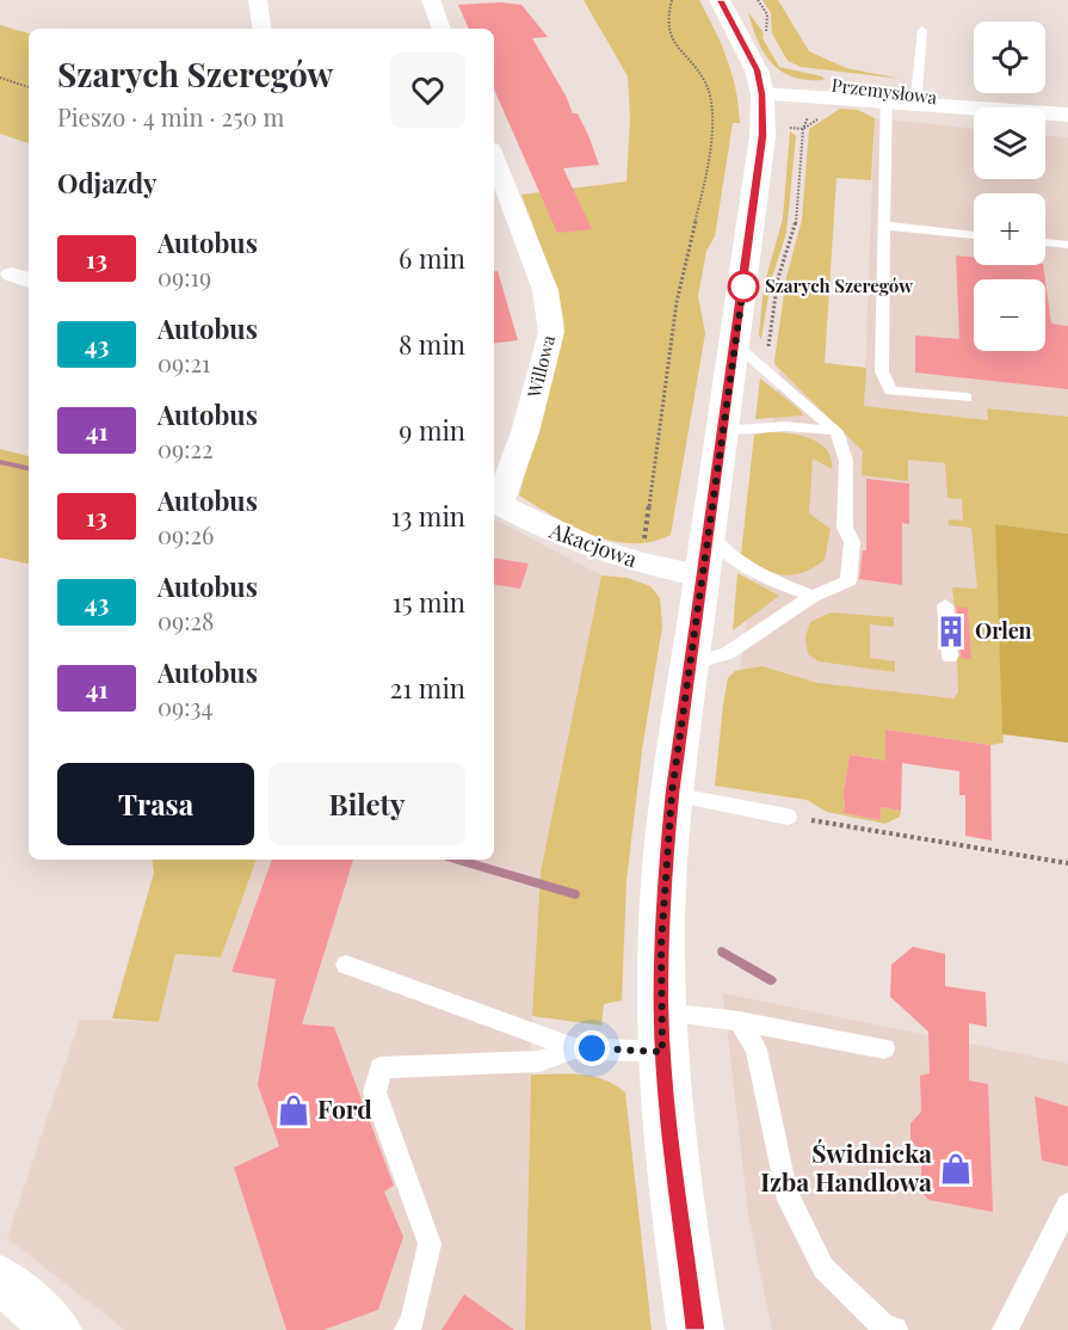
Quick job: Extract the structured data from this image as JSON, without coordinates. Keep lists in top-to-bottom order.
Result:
{
  "streets": {
    "main road": ["Przemysłowa"],
    "street": ["Willowa", "Akacjowa"]
  },
  "crossings": [
    ["Willowa", "Akacjowa"]
  ],
  "places": {
    "other": ["Szarych Szeregów"],
    "building": ["Orlen"],
    "shop": ["Ford", "Świdnicka Izba Handlowa"]
  },
  "lines": ["bus line 13"],
  "page": {
    "map_buttons": ["+", "−"],
    "heading": [
      ["Szarych Szeregów", "Pieszo · 4 min · 250 m"],
      "Odjazdy"
    ],
    "list": [
      {
        "mark": "13",
        "name": "Autobus",
        "note": "09:19",
        "value": "6 min"
      },
      {
        "mark": "43",
        "name": "Autobus",
        "note": "09:21",
        "value": "8 min"
      },
      {
        "mark": "41",
        "name": "Autobus",
        "note": "09:22",
        "value": "9 min"
      },
      {
        "mark": "13",
        "name": "Autobus",
        "note": "09:26",
        "value": "13 min"
      },
      {
        "mark": "43",
        "name": "Autobus",
        "note": "09:28",
        "value": "15 min"
      },
      {
        "mark": "41",
        "name": "Autobus",
        "note": "09:34",
        "value": "21 min"
      }
    ],
    "buttons": ["Trasa", "Bilety"]
  }
}
